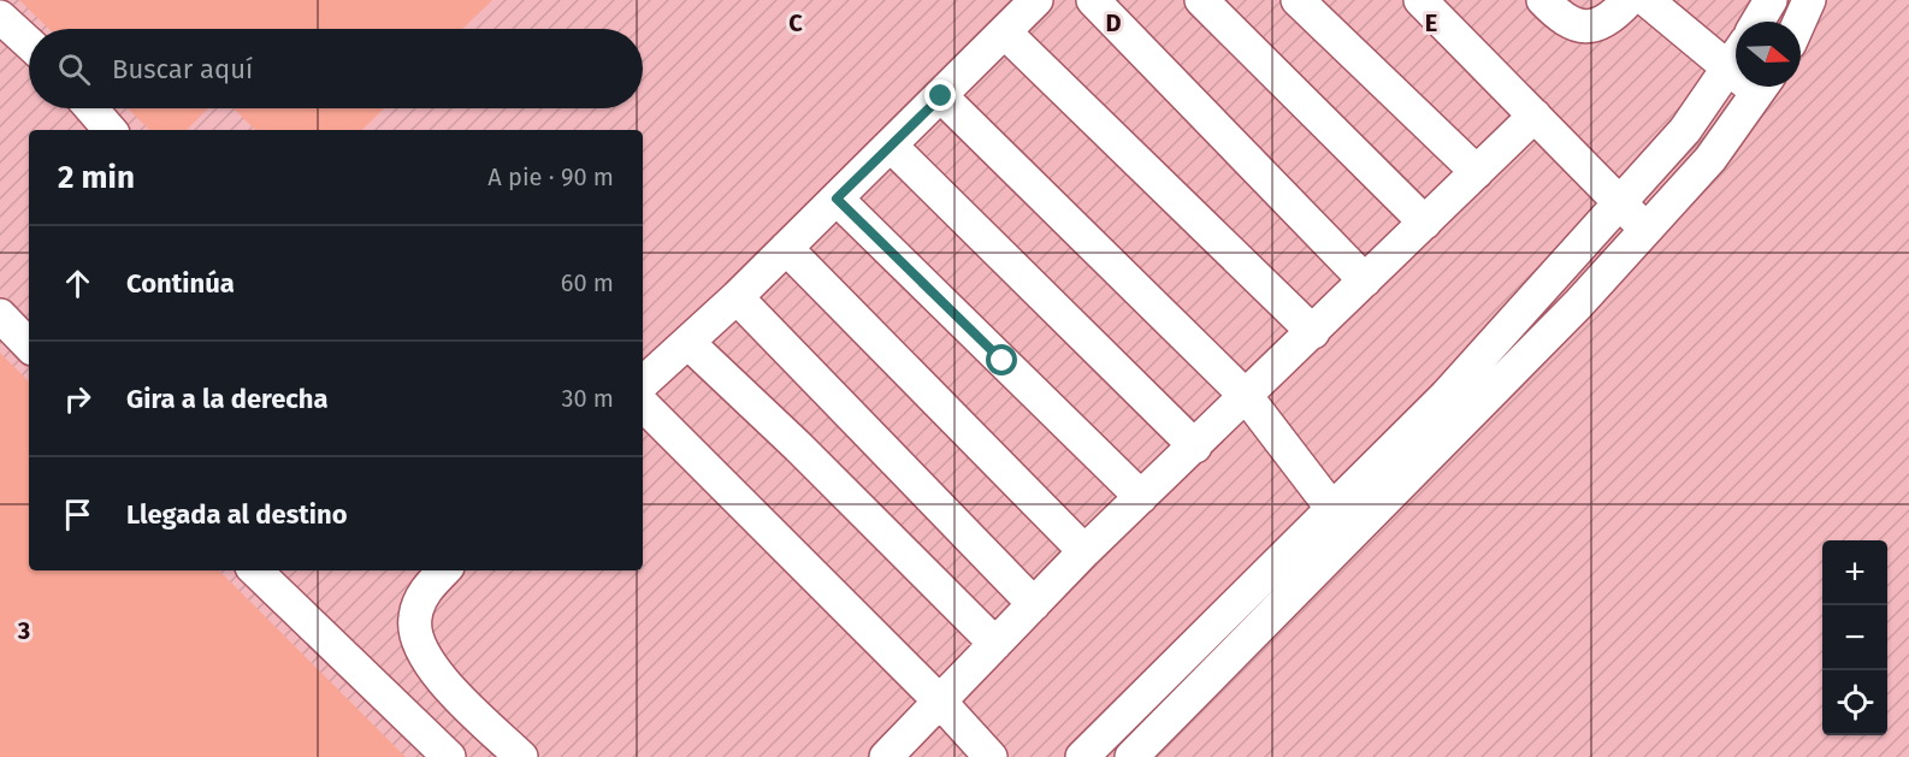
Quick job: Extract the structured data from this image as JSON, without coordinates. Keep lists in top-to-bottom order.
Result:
{
  "north": "right",
  "page": {
    "search": "Buscar aquí",
    "heading": ["2 min", "A pie · 90 m"],
    "list": [
      ["Continúa", "60 m"],
      ["Gira a la derecha", "30 m"],
      "Llegada al destino"
    ],
    "map_buttons": ["+", "−"]
  },
  "grid": {
    "columns": ["C", "D", "E"],
    "rows": ["3"]
  }
}
